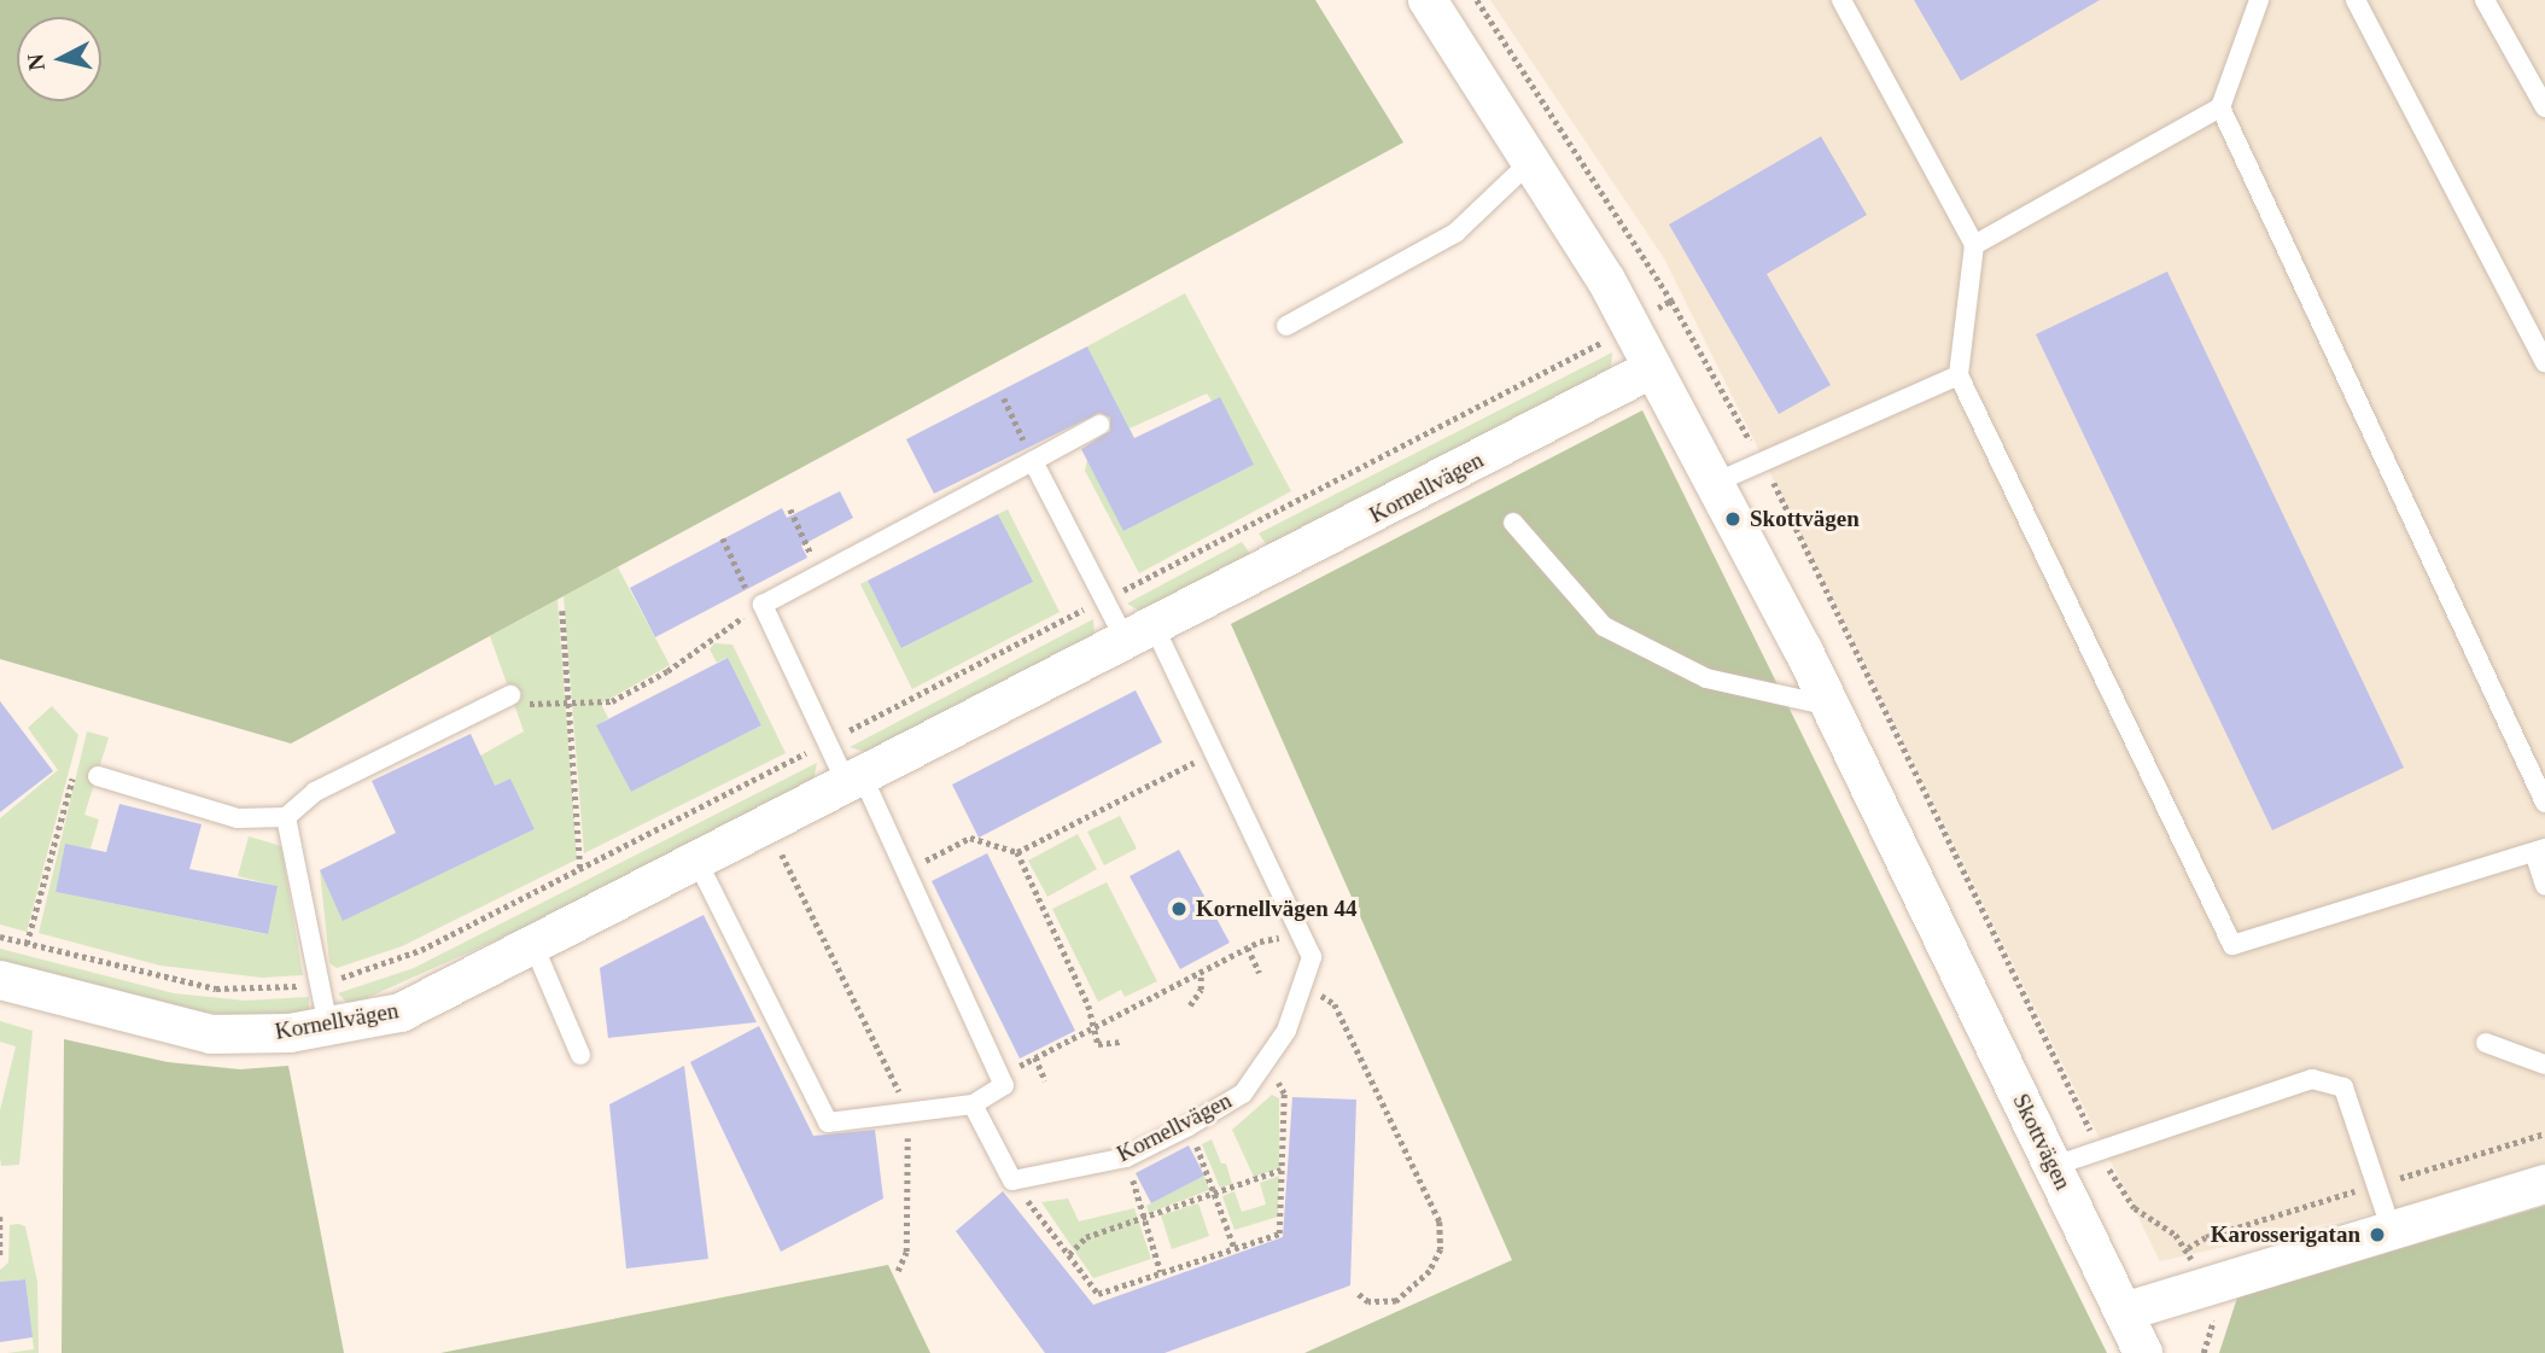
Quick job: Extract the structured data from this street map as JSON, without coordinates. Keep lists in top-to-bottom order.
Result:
{
  "streets": {
    "street": ["Kornellvägen", "Skottvägen"]
  },
  "crossings": [
    ["Kornellvägen", "Skottvägen"]
  ],
  "places": ["Skottvägen", "Kornellvägen 44", "Karosserigatan"],
  "north": "left"
}
